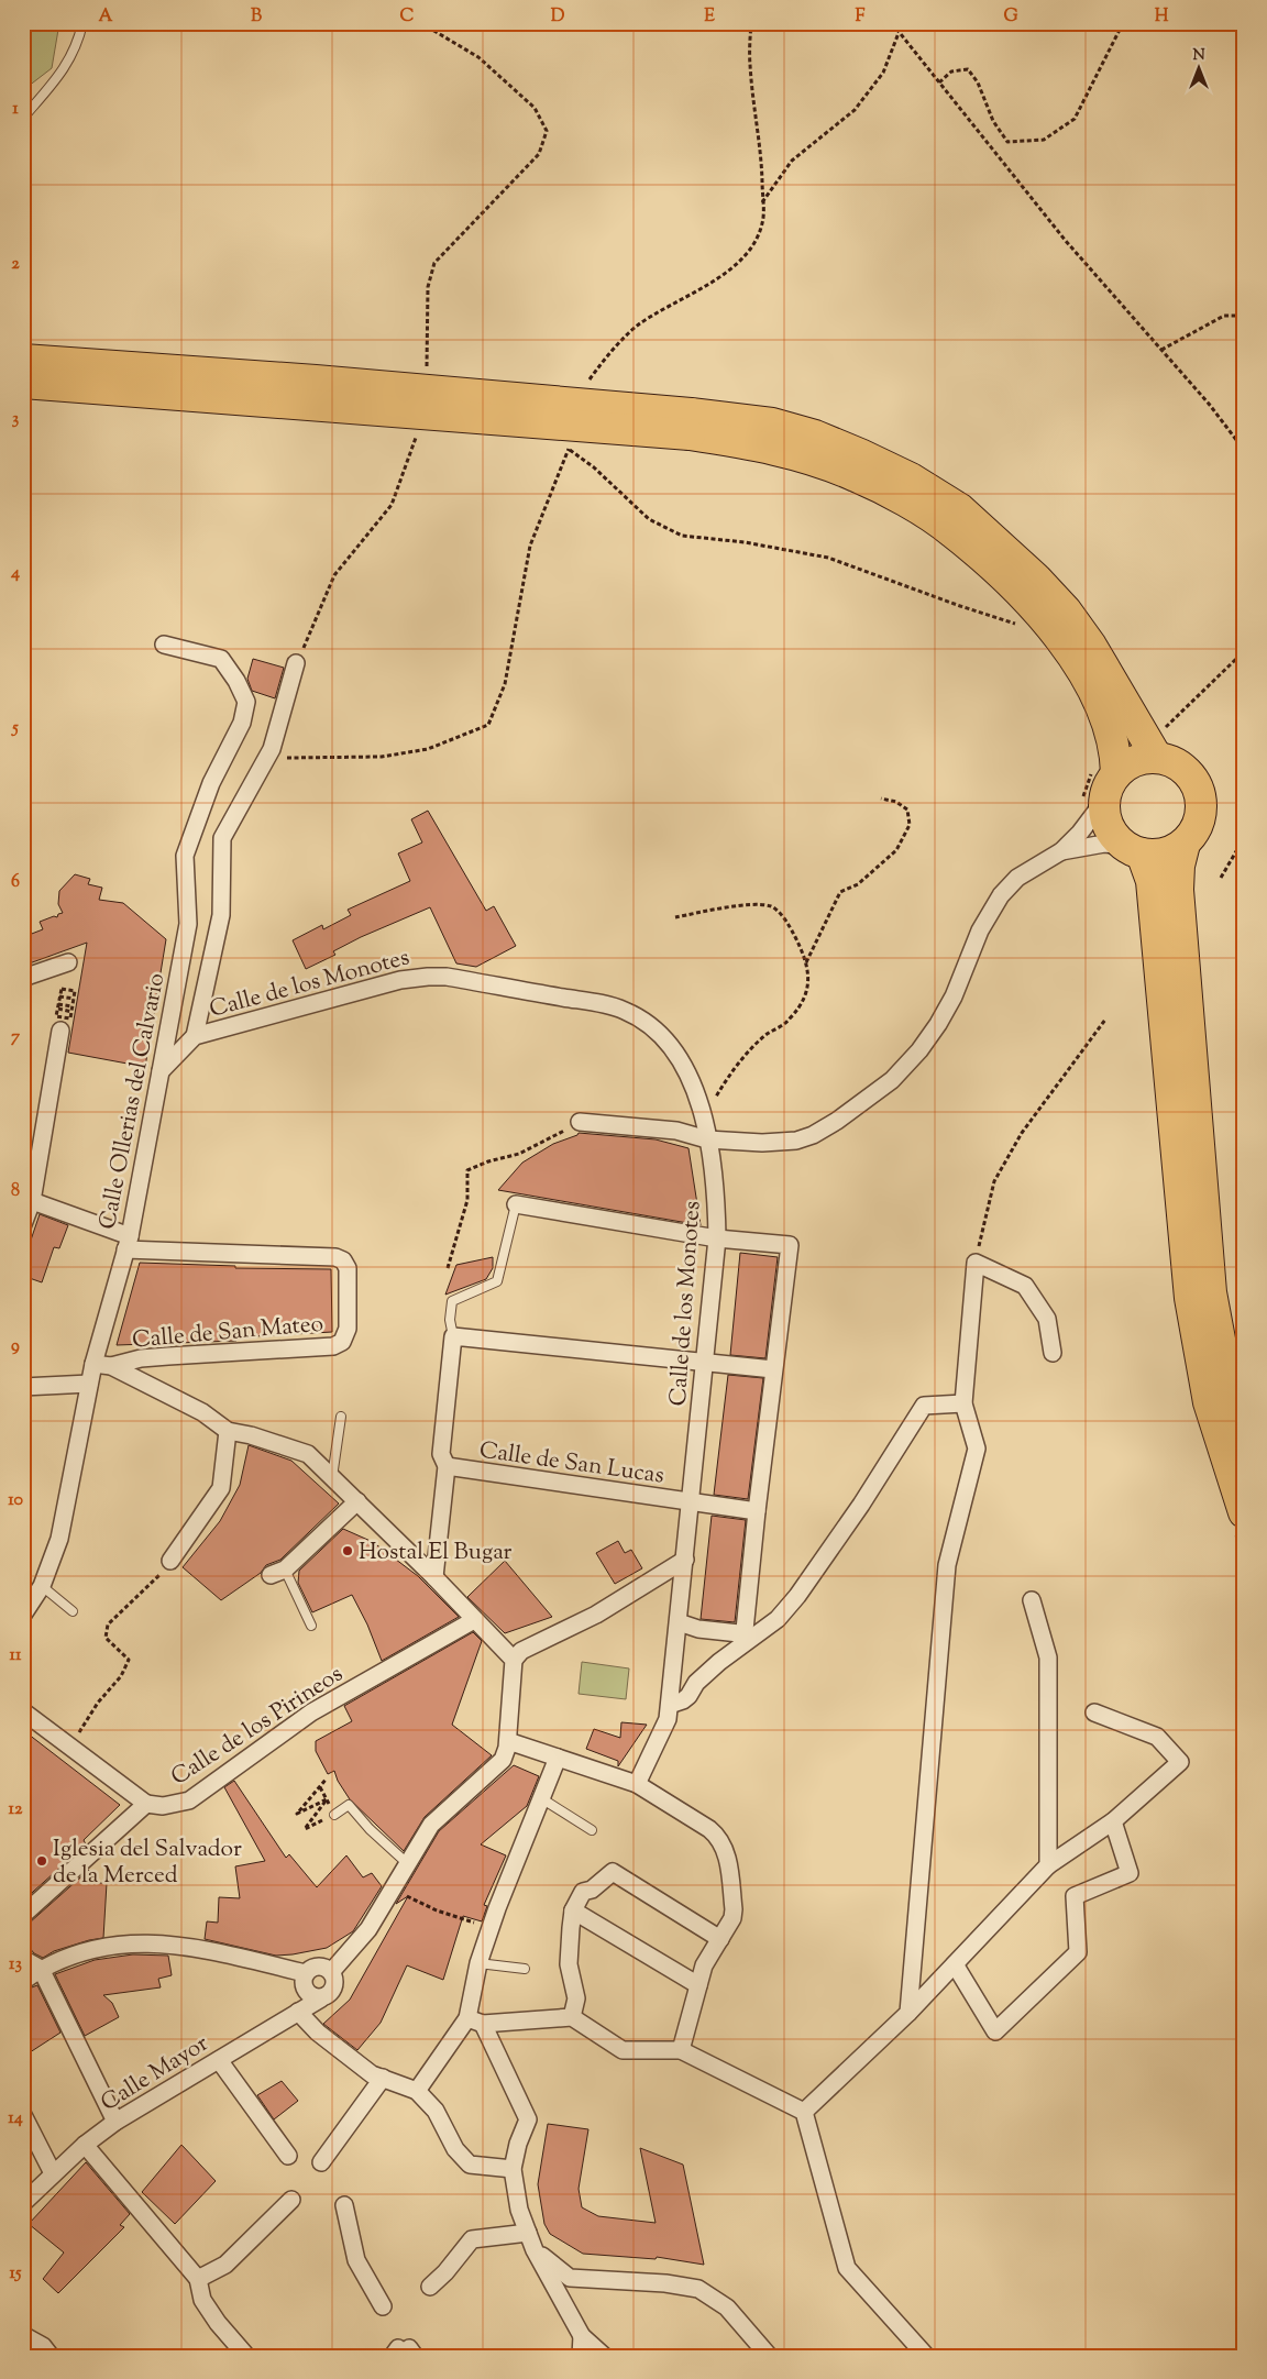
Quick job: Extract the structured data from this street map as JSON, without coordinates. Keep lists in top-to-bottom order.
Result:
{
  "streets": {
    "street": [
      "Calle de los Monotes",
      "Calle Ollerias del Calvario",
      "Calle de San Mateo",
      "Calle de San Lucas",
      "Calle de los Pirineos",
      "Calle Mayor"
    ]
  },
  "crossings": [
    ["Calle de los Monotes", "Calle Ollerias del Calvario"],
    ["Calle de los Monotes", "Calle de San Lucas"],
    ["Calle Ollerias del Calvario", "Calle de San Mateo"]
  ],
  "places": ["Hostal El Bugar", "Iglesia del Salvador de la Merced"],
  "north": "top",
  "grid": {
    "columns": [
      "A",
      "B",
      "C",
      "D",
      "E",
      "F",
      "G",
      "H"
    ],
    "rows": [
      "1",
      "2",
      "3",
      "4",
      "5",
      "6",
      "7",
      "8",
      "9",
      "10",
      "11",
      "12",
      "13",
      "14",
      "15"
    ]
  }
}
